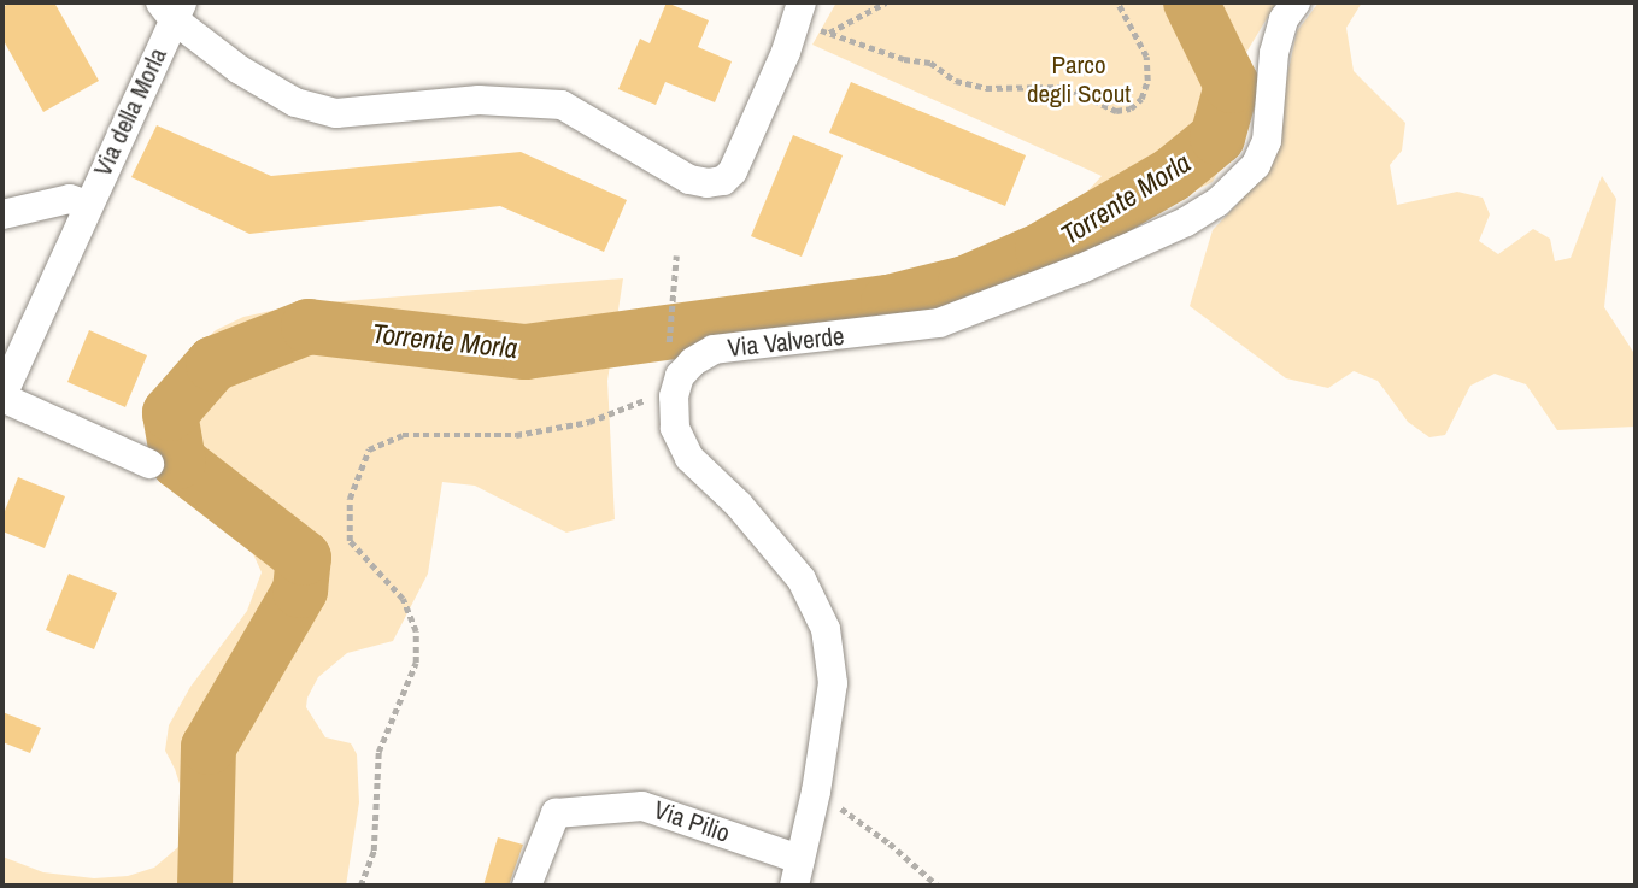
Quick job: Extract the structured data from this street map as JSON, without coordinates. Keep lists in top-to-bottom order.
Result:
{
  "streets": {
    "street": ["Via della Morla", "Via Valverde", "Via Pilio"]
  },
  "water": ["Torrente Morla"],
  "parks": ["Parco degli Scout"]
}
